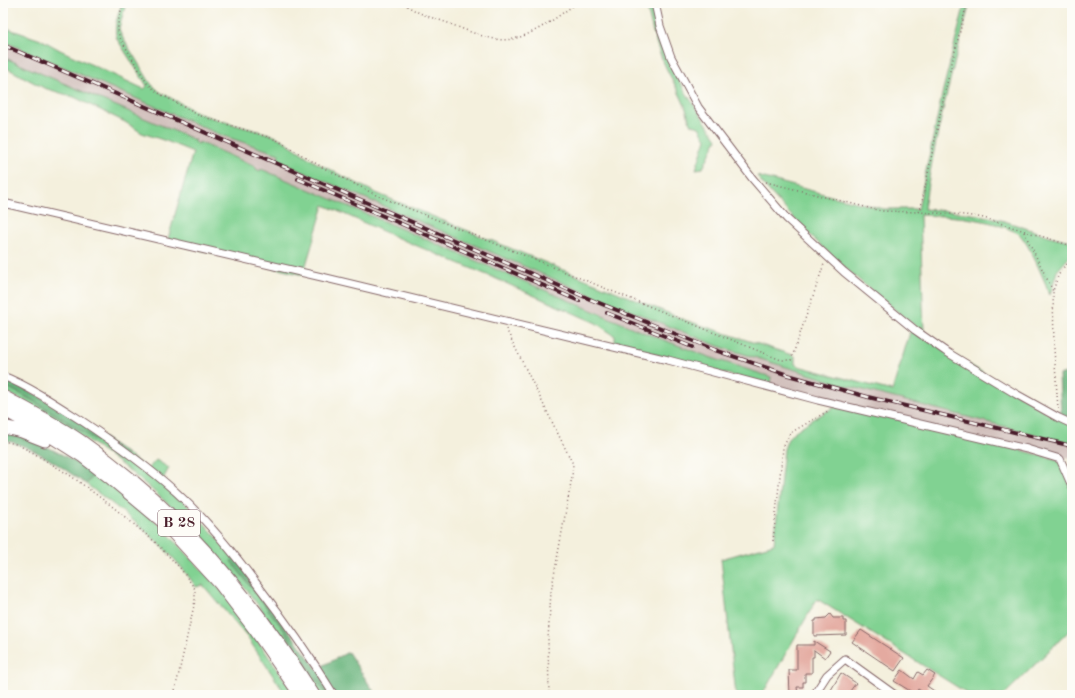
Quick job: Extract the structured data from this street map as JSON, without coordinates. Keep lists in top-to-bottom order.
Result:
{
  "streets": {
    "highway": ["B 28"]
  }
}
